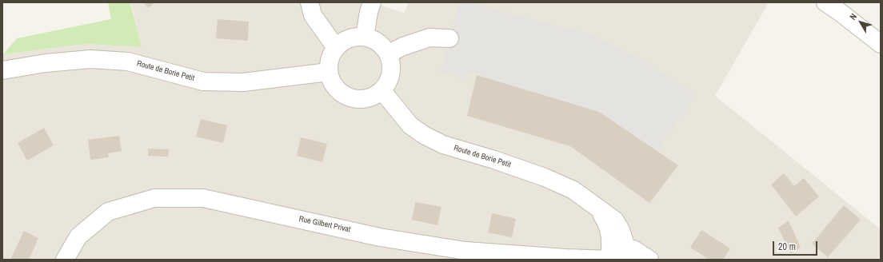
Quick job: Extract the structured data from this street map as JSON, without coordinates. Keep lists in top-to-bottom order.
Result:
{
  "streets": {
    "street": ["Route de Borie Petit", "Rue Gilbert Privat"]
  },
  "crossings": [
    ["Route de Borie Petit", "Rue Gilbert Privat"]
  ],
  "scale_bar": "20 m",
  "north": "top left"
}
